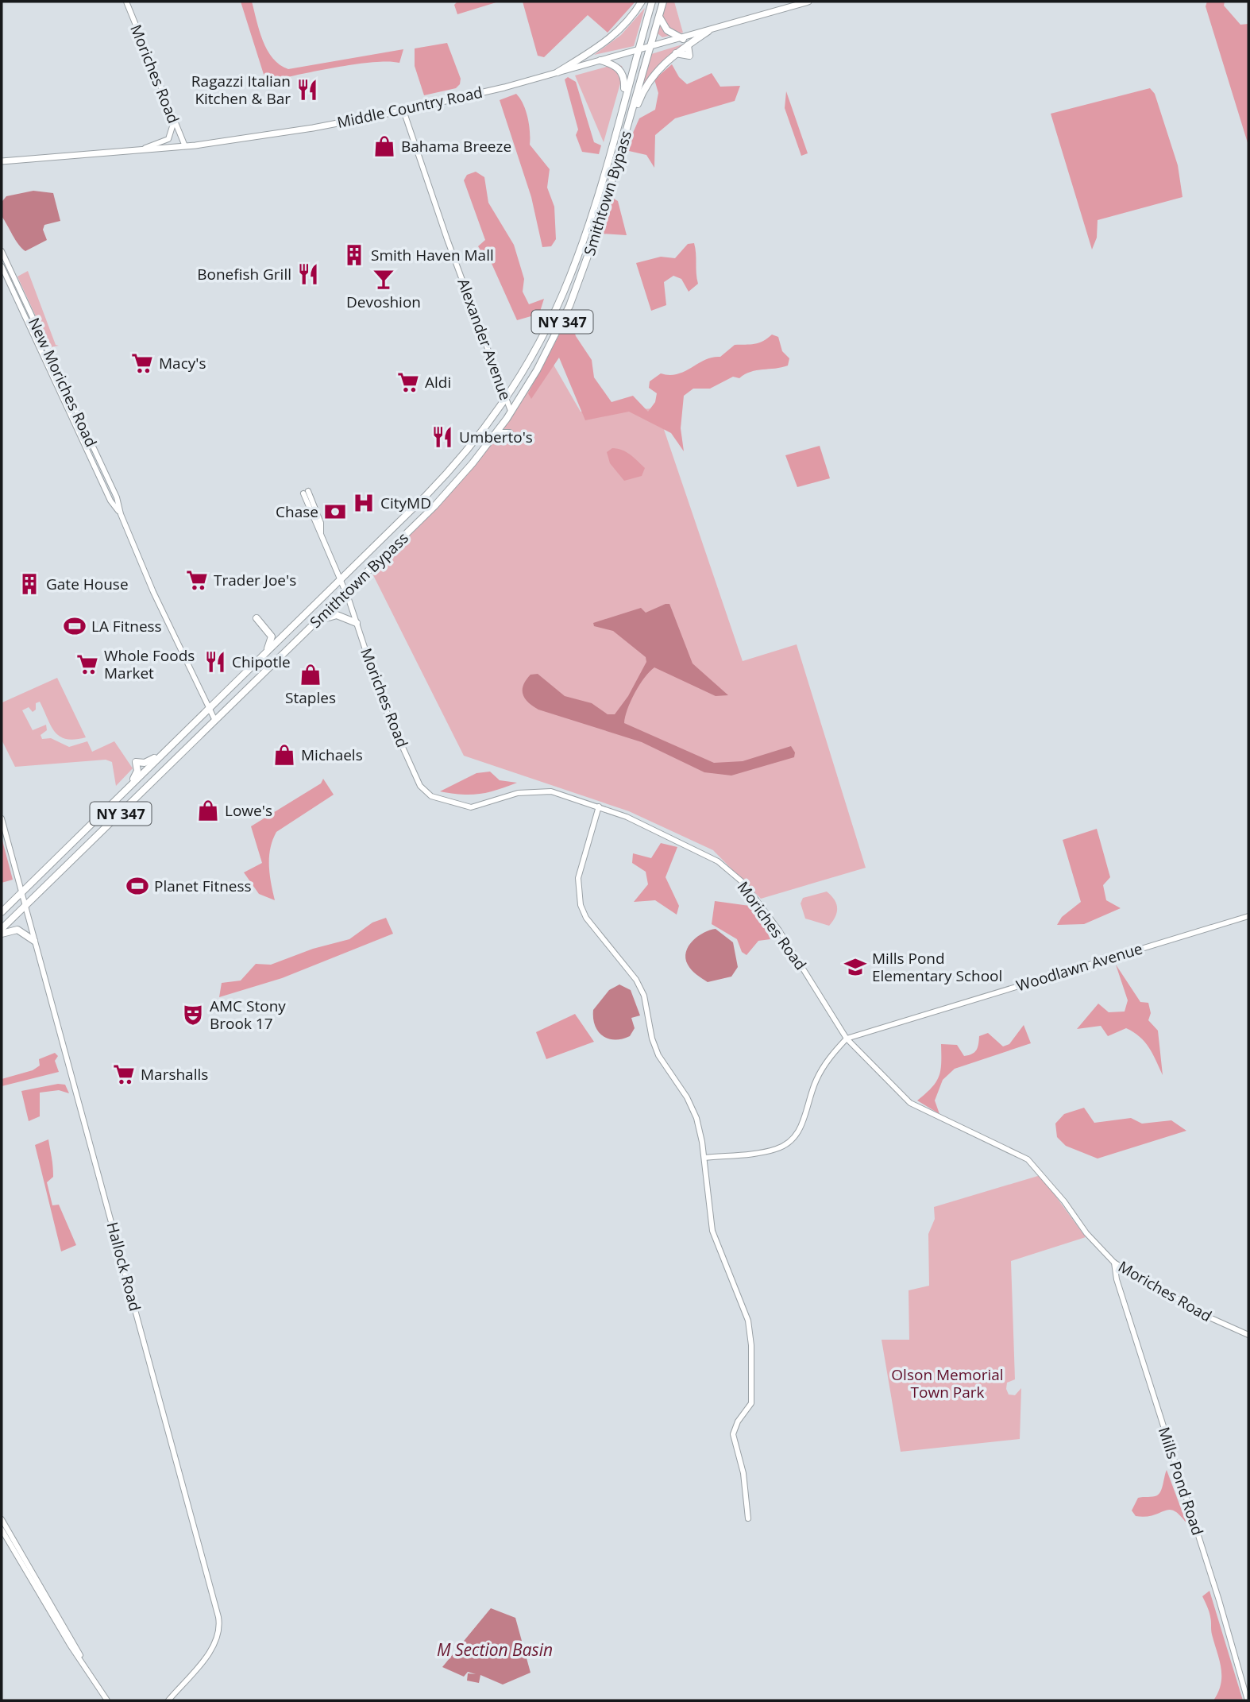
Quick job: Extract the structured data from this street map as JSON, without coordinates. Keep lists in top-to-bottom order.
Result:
{
  "streets": {
    "highway": ["Smithtown Bypass", "NY 347"],
    "main road": [
      "Moriches Road",
      "Middle Country Road",
      "Alexander Avenue",
      "New Moriches Road",
      "Woodlawn Avenue",
      "Hallock Road",
      "Mills Pond Road"
    ]
  },
  "crossings": [
    ["Moriches Road", "Middle Country Road"],
    ["Moriches Road", "Smithtown Bypass"],
    ["Moriches Road", "Woodlawn Avenue"],
    ["Moriches Road", "Mills Pond Road"],
    ["Middle Country Road", "Smithtown Bypass"],
    ["Middle Country Road", "Alexander Avenue"],
    ["Smithtown Bypass", "Alexander Avenue"],
    ["Smithtown Bypass", "New Moriches Road"],
    ["Smithtown Bypass", "Hallock Road"]
  ],
  "water": ["M Section Basin"],
  "parks": ["Olson Memorial Town Park"],
  "places": {
    "restaurant": [
      "Ragazzi Italian Kitchen & Bar",
      "Bonefish Grill",
      "Umberto's",
      "Chipotle"
    ],
    "shop": [
      "Bahama Breeze",
      "Staples",
      "Michaels",
      "Lowe's"
    ],
    "building": ["Smith Haven Mall", "Gate House"],
    "bar": ["Devoshion"],
    "supermarket": [
      "Macy's",
      "Aldi",
      "Trader Joe's",
      "Whole Foods Market",
      "Marshalls"
    ],
    "hospital": ["CityMD"],
    "bank": ["Chase"],
    "sports": ["LA Fitness", "Planet Fitness"],
    "school or university": ["Mills Pond Elementary School"],
    "theatre": ["AMC Stony Brook 17"]
  }
}
